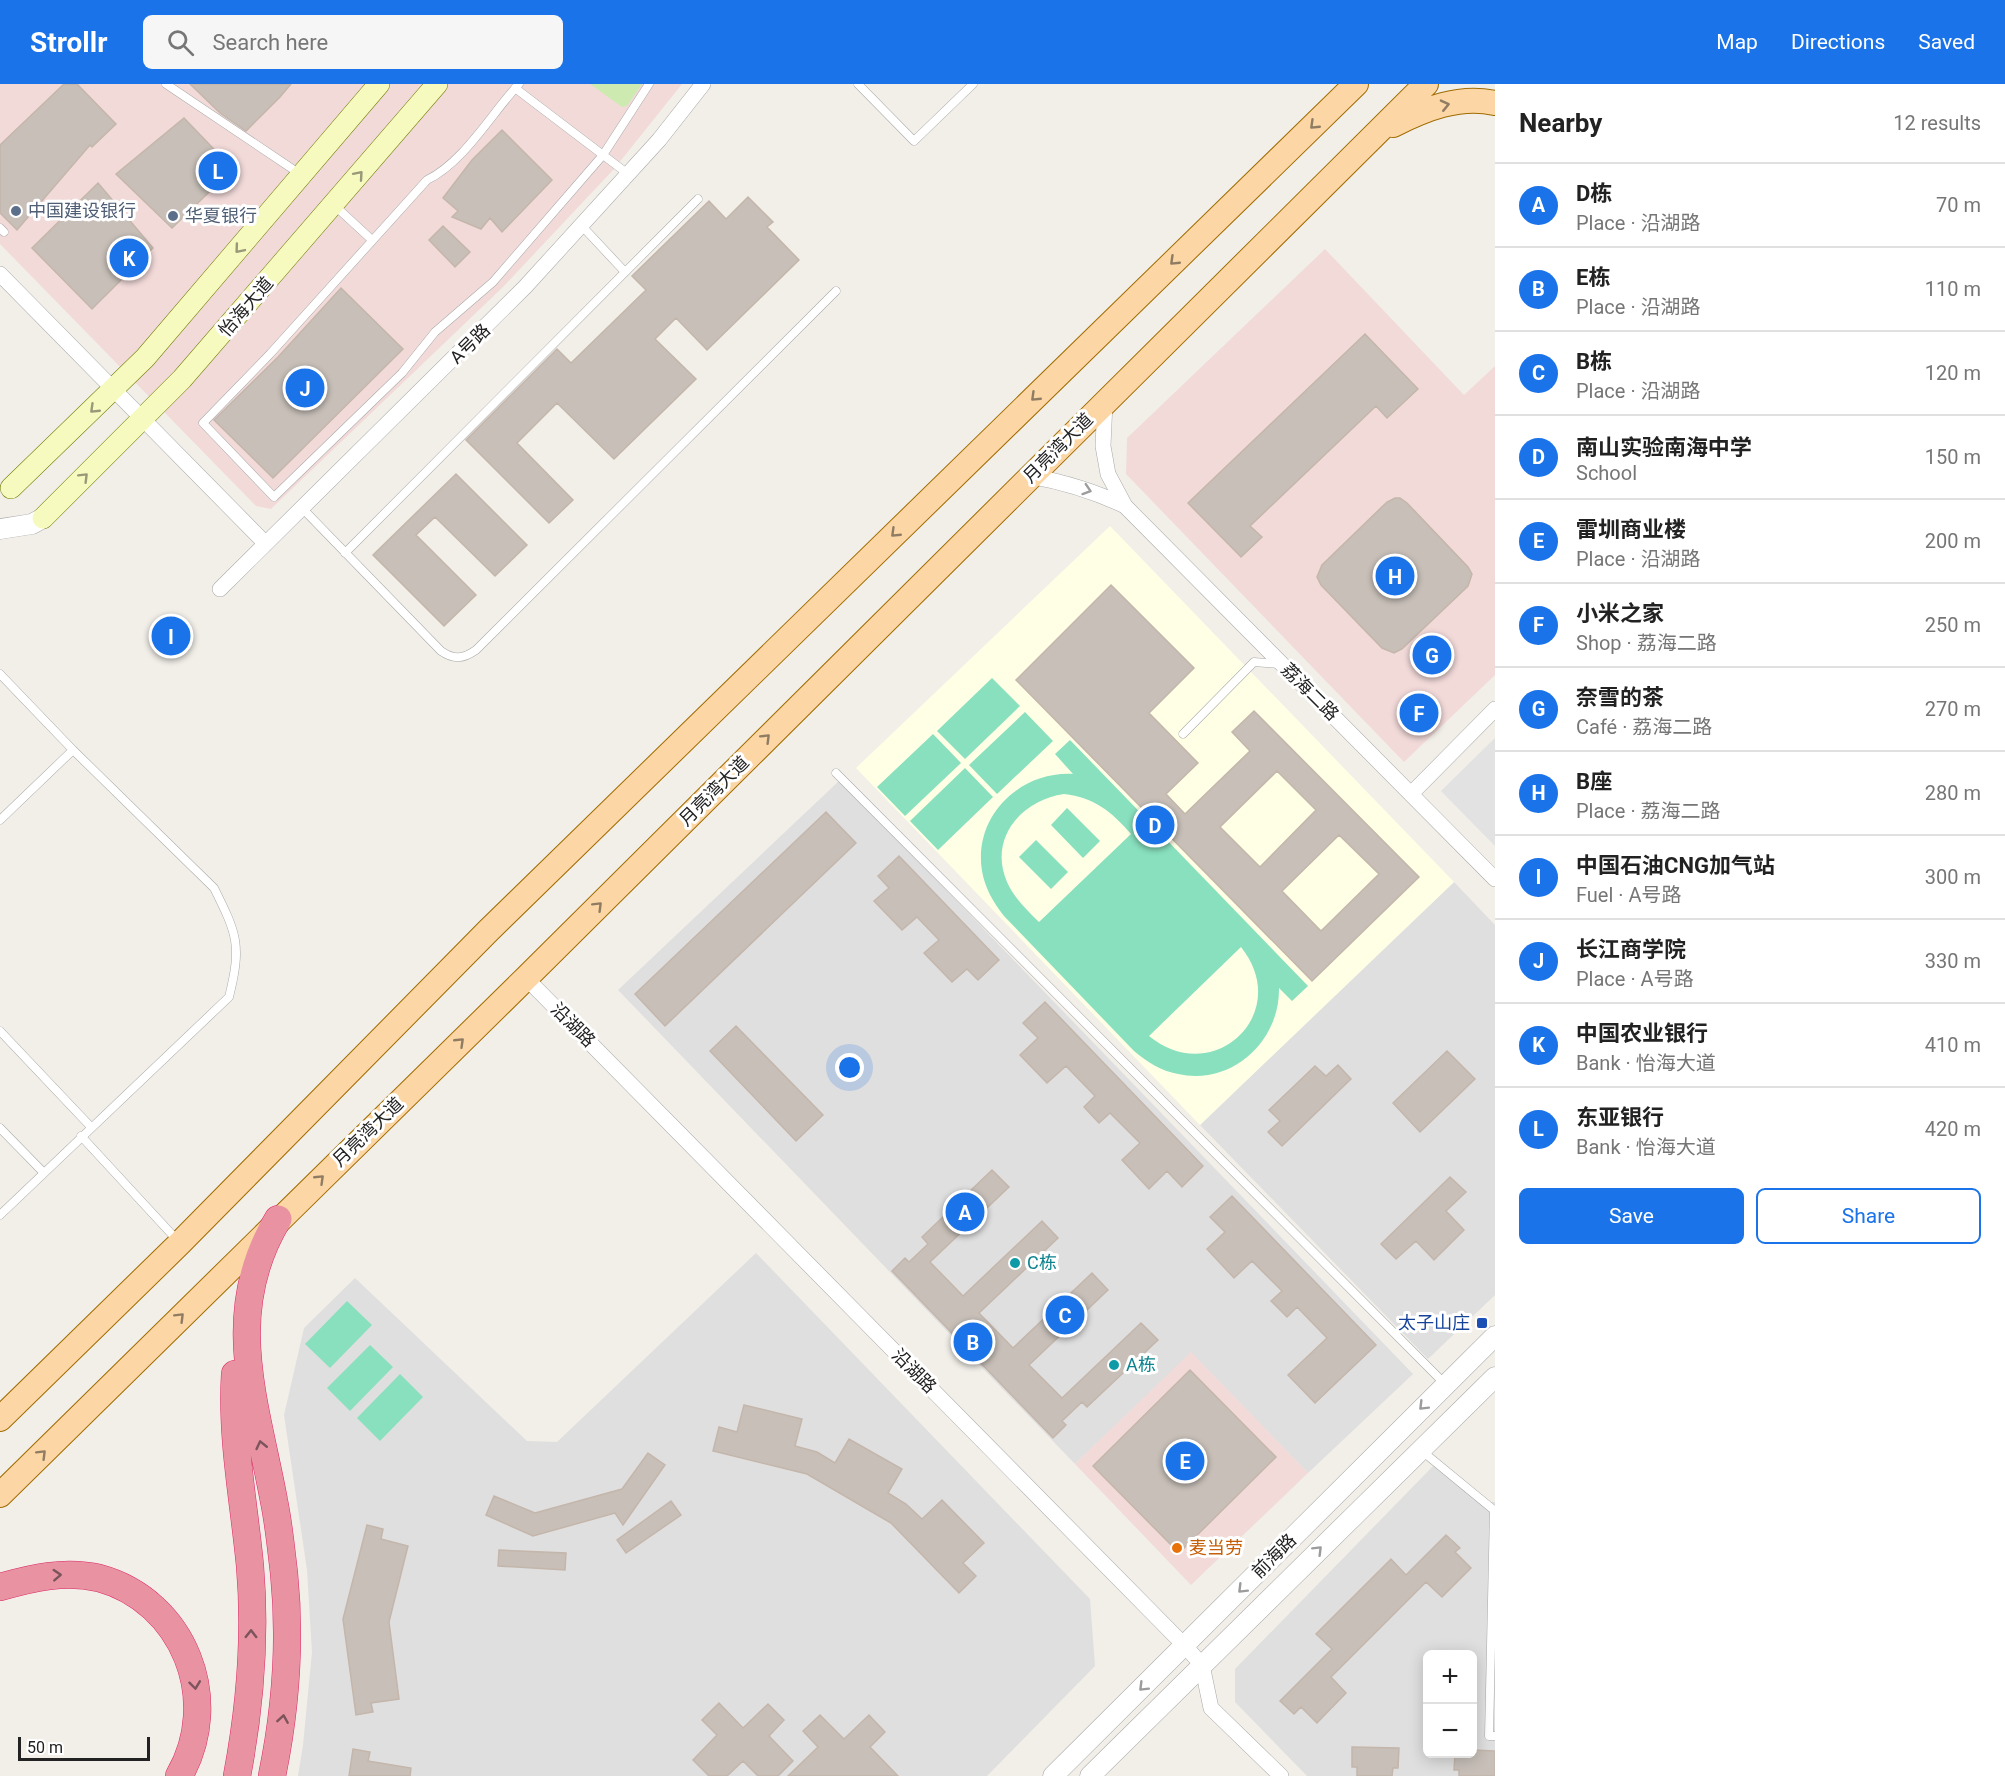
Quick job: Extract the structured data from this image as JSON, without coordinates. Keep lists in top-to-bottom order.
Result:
{
  "streets": {
    "main road": ["怡海大道", "月亮湾大道"],
    "street": [
      "A号路",
      "荔海二路",
      "沿湖路",
      "前海路"
    ]
  },
  "crossings": [
    ["月亮湾大道", "荔海二路"],
    ["月亮湾大道", "沿湖路"],
    ["沿湖路", "前海路"]
  ],
  "places": {
    "other": [
      "中国建设银行",
      "华夏银行",
      "C栋",
      "A栋",
      "麦当劳"
    ],
    "transit": ["太子山庄"]
  },
  "scale_bar": "50 m",
  "page": {
    "header": "Strollr",
    "search": "Search here",
    "nav": ["Map", "Directions", "Saved"],
    "heading": ["Nearby", "12 results"],
    "pins": [
      "L",
      "K",
      "J",
      "H",
      "I",
      "G",
      "F",
      "D",
      "A",
      "C",
      "B",
      "E"
    ],
    "list": [
      {
        "mark": "A",
        "name": "D栋",
        "note": "Place · 沿湖路",
        "value": "70 m"
      },
      {
        "mark": "B",
        "name": "E栋",
        "note": "Place · 沿湖路",
        "value": "110 m"
      },
      {
        "mark": "C",
        "name": "B栋",
        "note": "Place · 沿湖路",
        "value": "120 m"
      },
      {
        "mark": "D",
        "name": "南山实验南海中学",
        "note": "School",
        "value": "150 m"
      },
      {
        "mark": "E",
        "name": "雷圳商业楼",
        "note": "Place · 沿湖路",
        "value": "200 m"
      },
      {
        "mark": "F",
        "name": "小米之家",
        "note": "Shop · 荔海二路",
        "value": "250 m"
      },
      {
        "mark": "G",
        "name": "奈雪的茶",
        "note": "Café · 荔海二路",
        "value": "270 m"
      },
      {
        "mark": "H",
        "name": "B座",
        "note": "Place · 荔海二路",
        "value": "280 m"
      },
      {
        "mark": "I",
        "name": "中国石油CNG加气站",
        "note": "Fuel · A号路",
        "value": "300 m"
      },
      {
        "mark": "J",
        "name": "长江商学院",
        "note": "Place · A号路",
        "value": "330 m"
      },
      {
        "mark": "K",
        "name": "中国农业银行",
        "note": "Bank · 怡海大道",
        "value": "410 m"
      },
      {
        "mark": "L",
        "name": "东亚银行",
        "note": "Bank · 怡海大道",
        "value": "420 m"
      }
    ],
    "buttons": ["Save", "Share"],
    "map_buttons": ["+", "−"],
    "scale": "50 m"
  }
}
